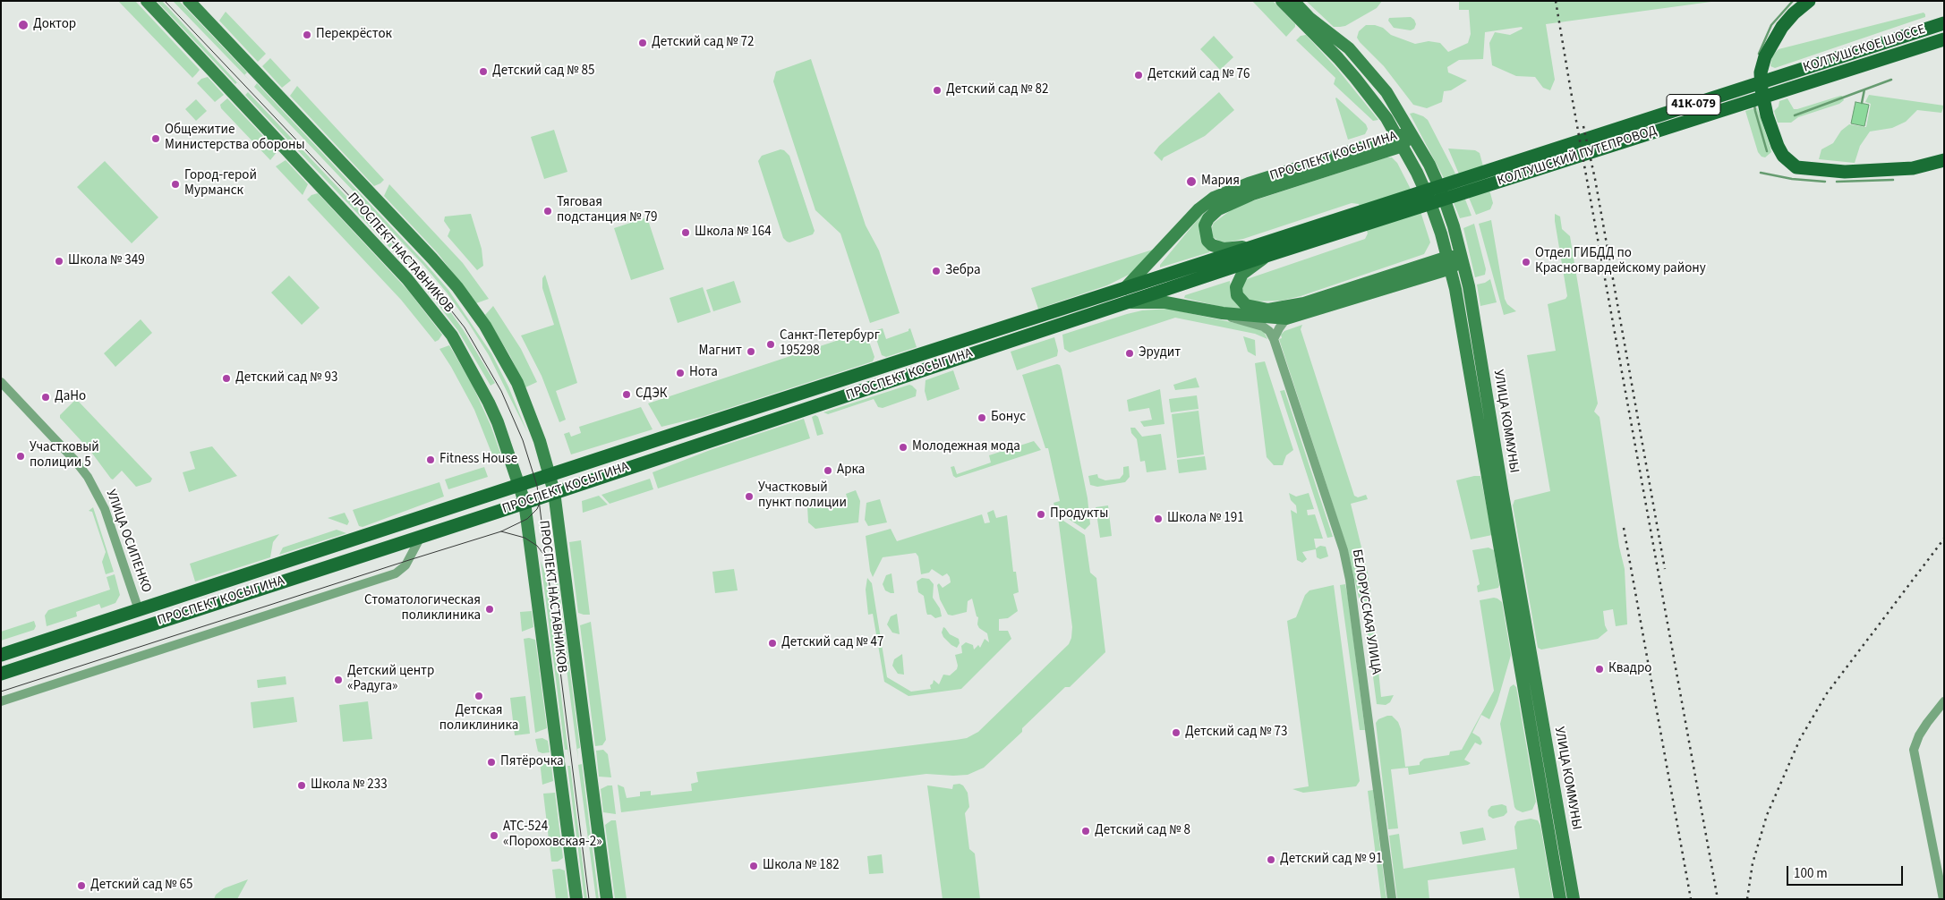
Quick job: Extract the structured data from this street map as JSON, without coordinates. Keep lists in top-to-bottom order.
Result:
{
  "streets": {
    "main road": [
      "КОЛТУШСКОЕ ШОССЕ",
      "41К-079",
      "ПРОСПЕКТ КОСЫГИНА",
      "КОЛТУШСКИЙ ПУТЕПРОВОД",
      "ПРОСПЕКТ НАСТАВНИКОВ",
      "УЛИЦА КОММУНЫ"
    ],
    "street": ["УЛИЦА ОСИПЕНКО", "БЕЛОРУССКАЯ УЛИЦА"]
  },
  "crossings": [
    ["КОЛТУШСКОЕ ШОССЕ", "КОЛТУШСКИЙ ПУТЕПРОВОД"],
    ["ПРОСПЕКТ КОСЫГИНА", "КОЛТУШСКИЙ ПУТЕПРОВОД"],
    ["ПРОСПЕКТ КОСЫГИНА", "ПРОСПЕКТ НАСТАВНИКОВ"],
    ["ПРОСПЕКТ КОСЫГИНА", "УЛИЦА КОММУНЫ"],
    ["ПРОСПЕКТ КОСЫГИНА", "УЛИЦА ОСИПЕНКО"]
  ],
  "places": [
    "Доктор",
    "Перекрёсток",
    "Детский сад № 72",
    "Детский сад № 85",
    "Детский сад № 76",
    "Детский сад № 82",
    "Общежитие Министерства обороны",
    "Мария",
    "Город-герой Мурманск",
    "Тяговая подстанция № 79",
    "Школа № 164",
    "Школа № 349",
    "Отдел ГИБДД по Красногвардейскому району",
    "Зебра",
    "Санкт-Петербург 195298",
    "Магнит",
    "Эрудит",
    "Нота",
    "Детский сад № 93",
    "СДЭК",
    "ДаНо",
    "Бонус",
    "Молодежная мода",
    "Участковый полиции 5",
    "Fitness House",
    "Арка",
    "Участковый пункт полиции",
    "Продукты",
    "Школа № 191",
    "Стоматологическая поликлиника",
    "Детский сад № 47",
    "Квадро",
    "Детский центр «Радуга»",
    "Детская поликлиника",
    "Детский сад № 73",
    "Пятёрочка",
    "Школа № 233",
    "Детский сад № 8",
    "АТС-524 «Пороховская-2»",
    "Детский сад № 91",
    "Школа № 182",
    "Детский сад № 65"
  ],
  "scale_bar": "100 m"
}
